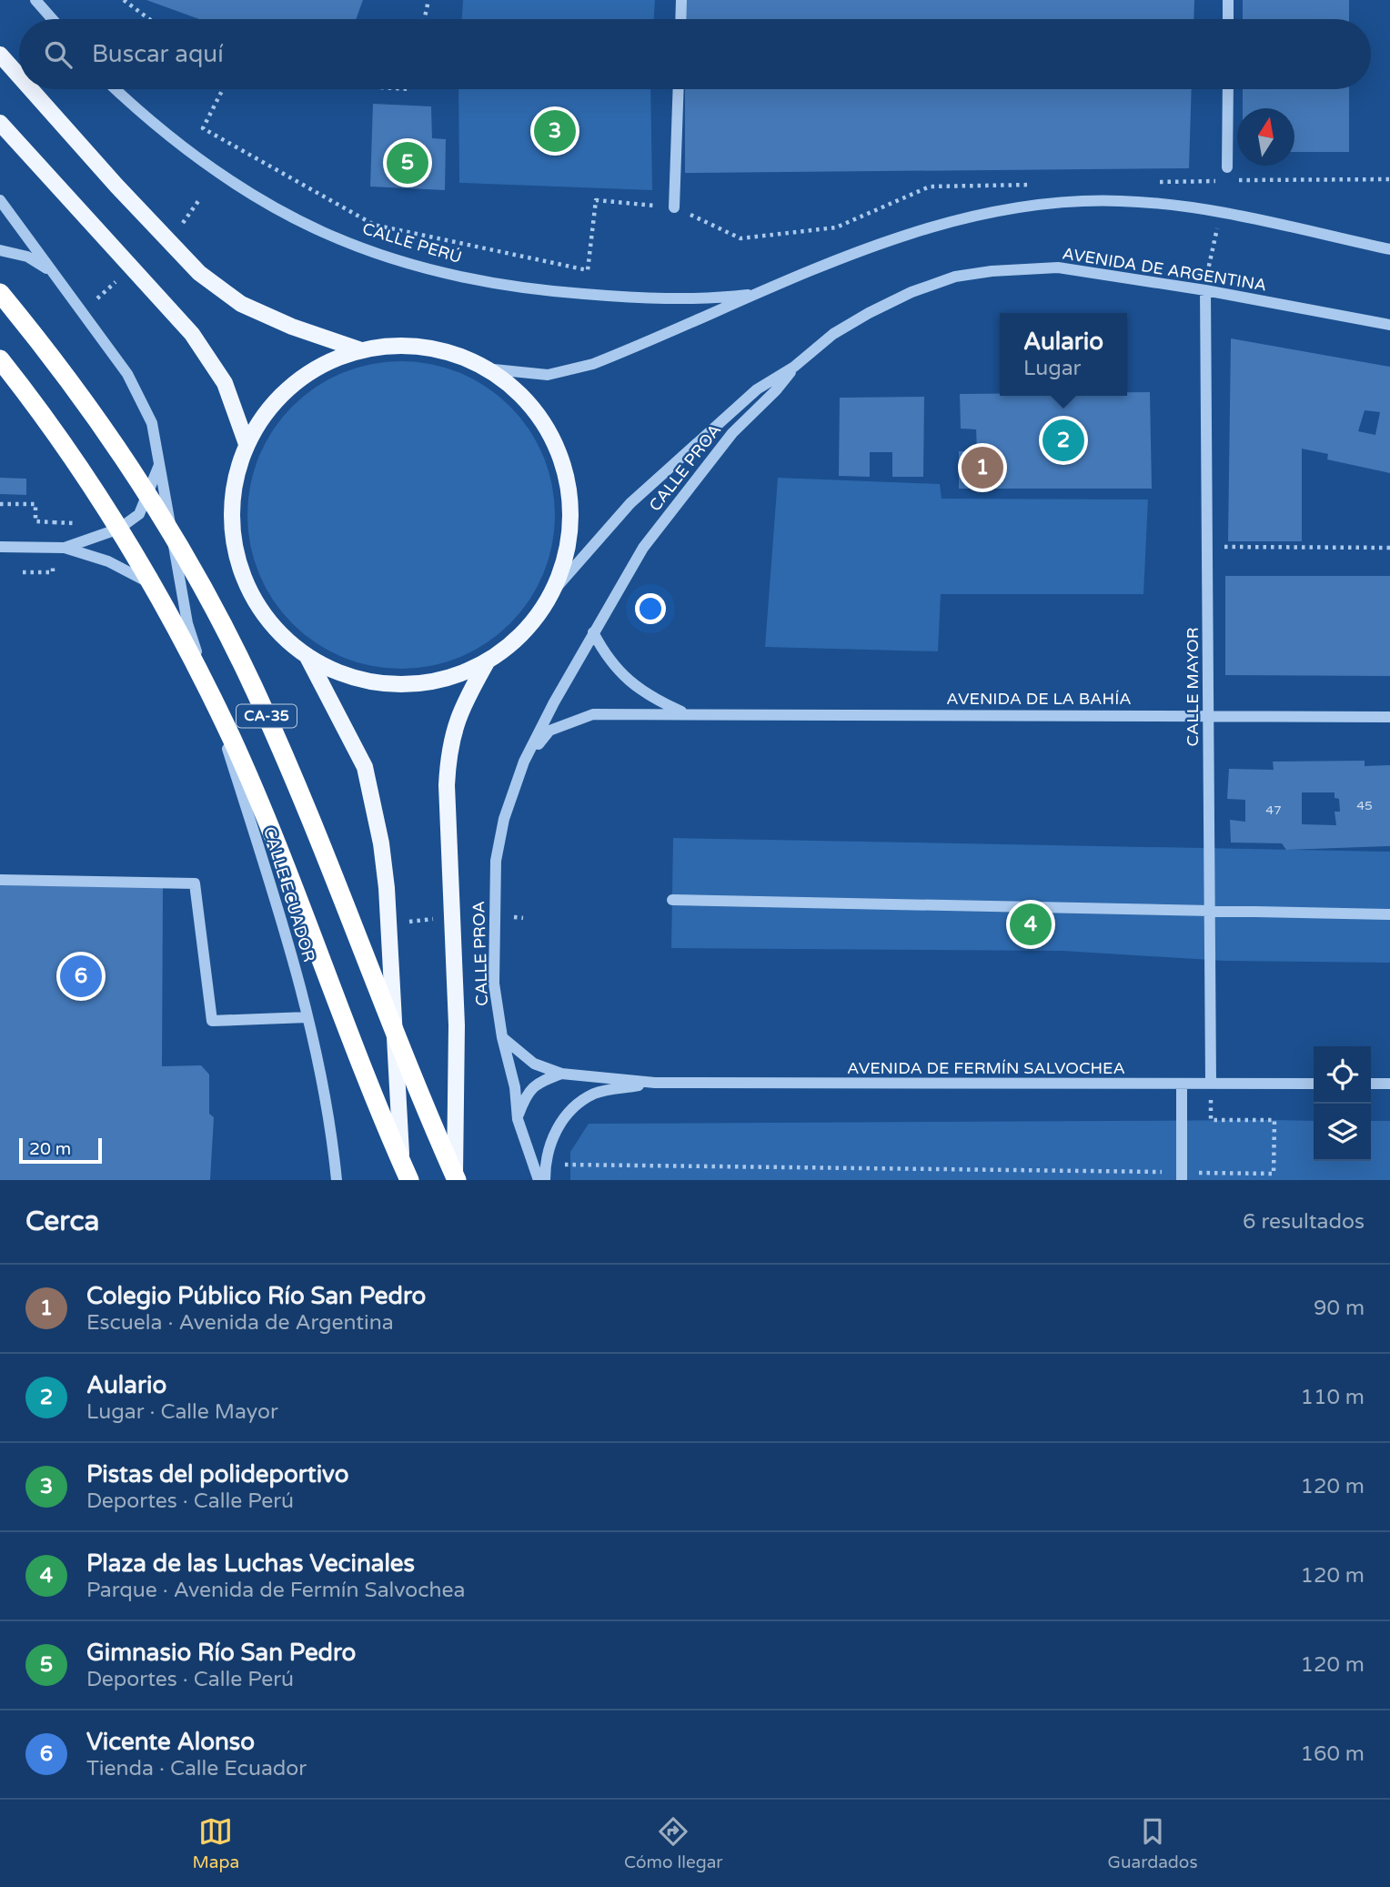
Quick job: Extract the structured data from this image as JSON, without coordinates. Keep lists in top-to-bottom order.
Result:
{
  "streets": {
    "highway": ["CA-35"],
    "street": [
      "CALLE PERÚ",
      "AVENIDA DE ARGENTINA",
      "CALLE PROA",
      "CALLE MAYOR",
      "AVENIDA DE LA BAHÍA",
      "CALLE ECUADOR",
      "AVENIDA DE FERMÍN SALVOCHEA"
    ]
  },
  "crossings": [
    ["AVENIDA DE ARGENTINA", "CALLE PROA"],
    ["AVENIDA DE ARGENTINA", "CALLE MAYOR"],
    ["CALLE PROA", "AVENIDA DE LA BAHÍA"],
    ["CALLE MAYOR", "AVENIDA DE LA BAHÍA"],
    ["CALLE MAYOR", "AVENIDA DE FERMÍN SALVOCHEA"]
  ],
  "house_numbers": ["45", "47"],
  "scale_bar": "20 m",
  "north": "top",
  "page": {
    "search": "Buscar aquí",
    "pins": [
      "3",
      "5",
      "2",
      "1",
      "4",
      "6"
    ],
    "popup": ["Aulario", "Lugar"],
    "scale": "20 m",
    "heading": ["Cerca", "6 resultados"],
    "list": [
      {
        "mark": "1",
        "name": "Colegio Público Río San Pedro",
        "note": "Escuela · Avenida de Argentina",
        "value": "90 m"
      },
      {
        "mark": "2",
        "name": "Aulario",
        "note": "Lugar · Calle Mayor",
        "value": "110 m"
      },
      {
        "mark": "3",
        "name": "Pistas del polideportivo",
        "note": "Deportes · Calle Perú",
        "value": "120 m"
      },
      {
        "mark": "4",
        "name": "Plaza de las Luchas Vecinales",
        "note": "Parque · Avenida de Fermín Salvochea",
        "value": "120 m"
      },
      {
        "mark": "5",
        "name": "Gimnasio Río San Pedro",
        "note": "Deportes · Calle Perú",
        "value": "120 m"
      },
      {
        "mark": "6",
        "name": "Vicente Alonso",
        "note": "Tienda · Calle Ecuador",
        "value": "160 m"
      }
    ],
    "nav": ["Mapa", "Cómo llegar", "Guardados"]
  }
}
